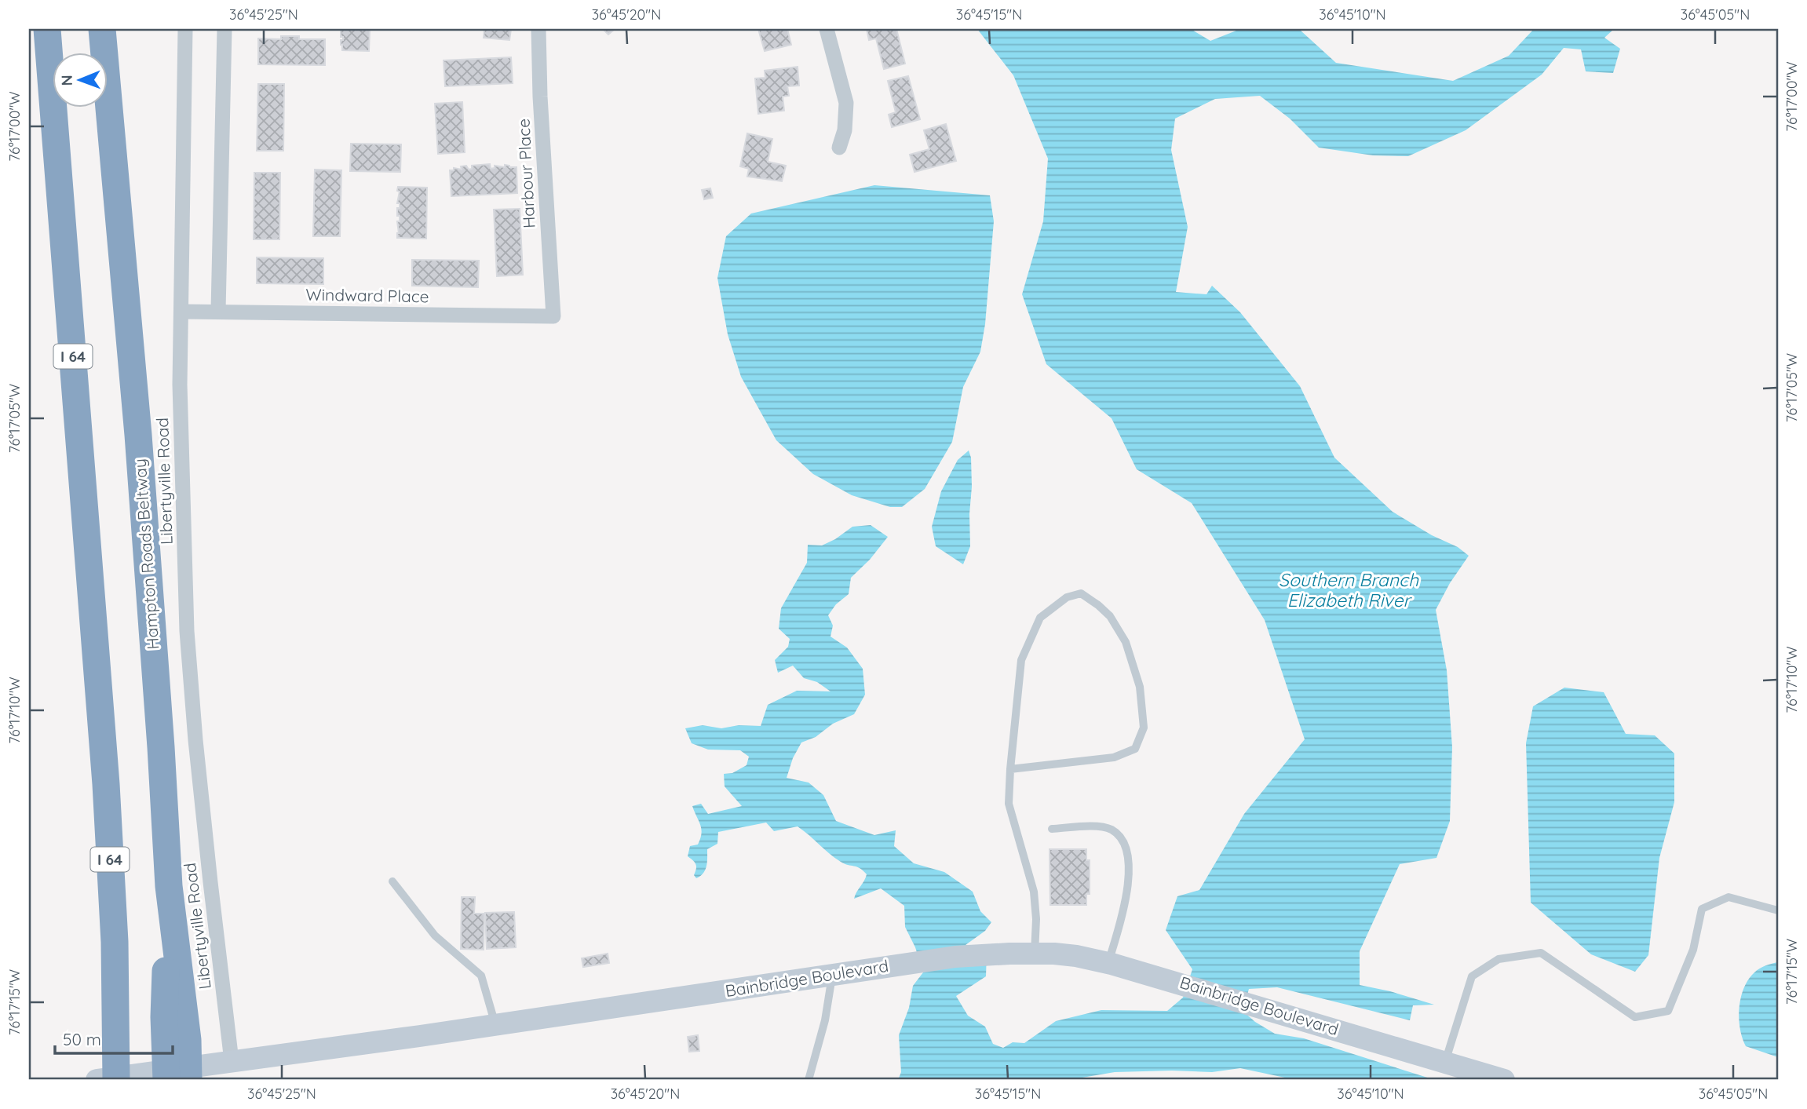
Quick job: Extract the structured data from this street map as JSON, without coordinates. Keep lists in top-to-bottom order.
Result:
{
  "streets": {
    "highway": ["I 64", "Hampton Roads Beltway"],
    "main road": ["Bainbridge Boulevard"],
    "street": ["Harbour Place", "Windward Place", "Libertyville Road"]
  },
  "crossings": [
    ["Harbour Place", "Windward Place"],
    ["Windward Place", "Libertyville Road"],
    ["Libertyville Road", "Bainbridge Boulevard"]
  ],
  "water": ["Southern Branch Elizabeth River"],
  "scale_bar": "50 m",
  "north": "left",
  "coordinates": [
    "36°45'25\"N",
    "36°45'20\"N",
    "36°45'15\"N",
    "36°45'10\"N",
    "36°45'05\"N",
    "76°17'00\"W",
    "76°17'05\"W",
    "76°17'10\"W",
    "76°17'15\"W"
  ]
}
